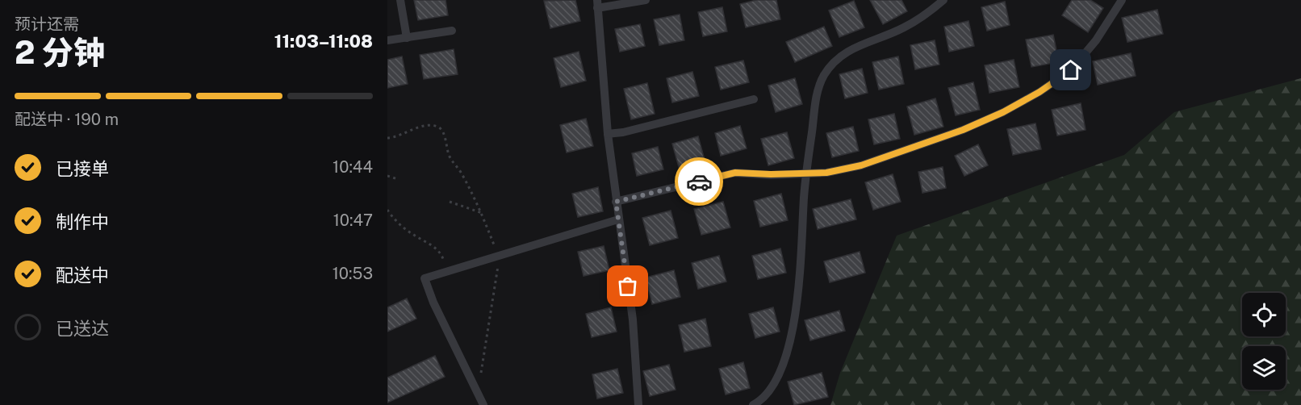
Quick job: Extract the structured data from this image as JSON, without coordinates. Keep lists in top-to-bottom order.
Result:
{
  "page": {
    "heading": ["2 分钟", "预计还需", "11:03–11:08"],
    "bar": "配送中 · 190 m",
    "list": [
      ["已接单", "10:44"],
      ["制作中", "10:47"],
      ["配送中", "10:53"],
      "已送达"
    ]
  }
}
